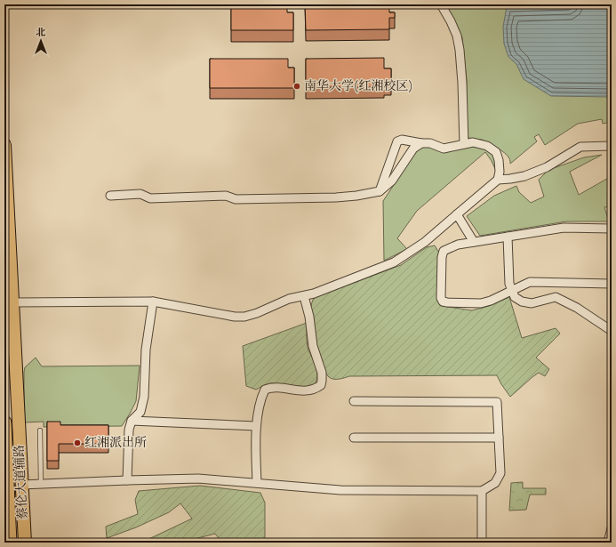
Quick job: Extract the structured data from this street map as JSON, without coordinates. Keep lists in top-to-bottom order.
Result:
{
  "streets": {
    "main road": ["蔡伦大道辅路"]
  },
  "places": ["南华大学(红湘校区)", "红湘派出所"],
  "north": "top"
}
